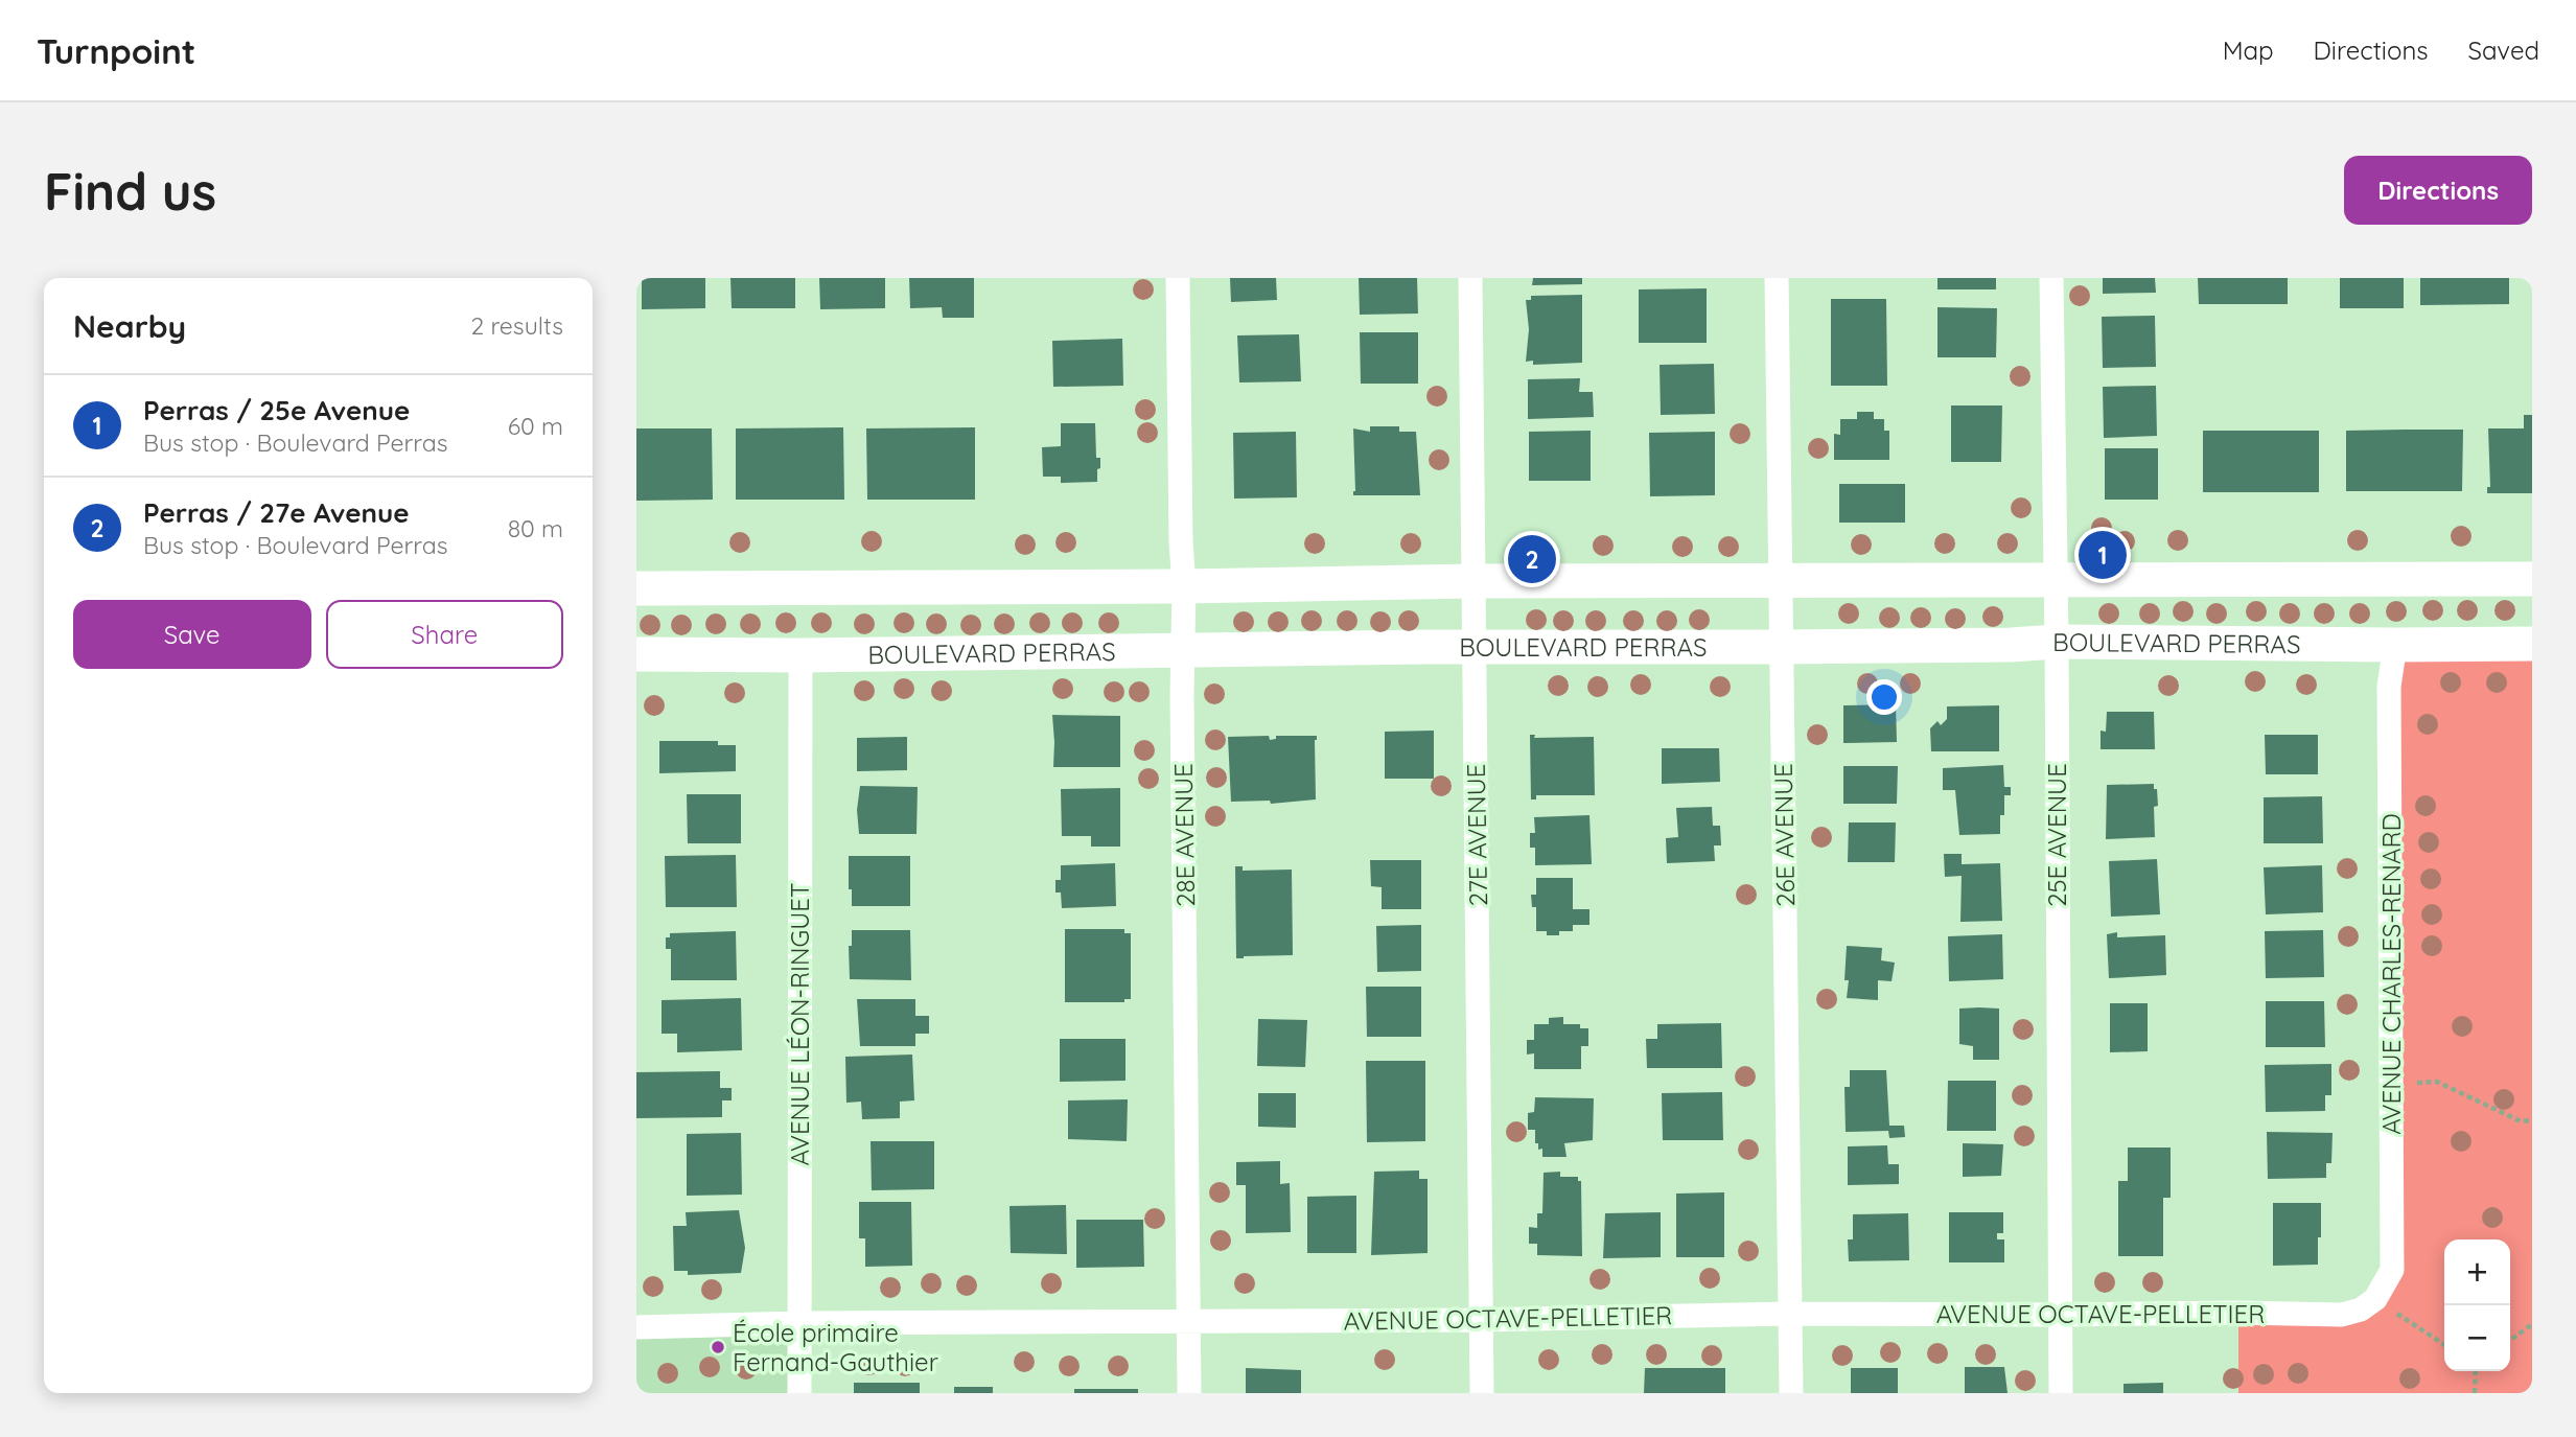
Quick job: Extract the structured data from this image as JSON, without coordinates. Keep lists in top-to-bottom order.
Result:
{
  "streets": {
    "main road": ["BOULEVARD PERRAS"],
    "street": [
      "28E AVENUE",
      "27E AVENUE",
      "26E AVENUE",
      "25E AVENUE",
      "AVENUE CHARLES-RENARD",
      "AVENUE LÉON-RINGUET",
      "AVENUE OCTAVE-PELLETIER"
    ]
  },
  "crossings": [
    ["BOULEVARD PERRAS", "28E AVENUE"],
    ["BOULEVARD PERRAS", "27E AVENUE"],
    ["BOULEVARD PERRAS", "26E AVENUE"],
    ["BOULEVARD PERRAS", "25E AVENUE"],
    ["BOULEVARD PERRAS", "AVENUE CHARLES-RENARD"],
    ["BOULEVARD PERRAS", "AVENUE LÉON-RINGUET"],
    ["28E AVENUE", "AVENUE OCTAVE-PELLETIER"],
    ["27E AVENUE", "AVENUE OCTAVE-PELLETIER"],
    ["26E AVENUE", "AVENUE OCTAVE-PELLETIER"],
    ["25E AVENUE", "AVENUE OCTAVE-PELLETIER"],
    ["AVENUE CHARLES-RENARD", "AVENUE OCTAVE-PELLETIER"],
    ["AVENUE LÉON-RINGUET", "AVENUE OCTAVE-PELLETIER"]
  ],
  "places": ["École primaire Fernand-Gauthier"],
  "page": {
    "header": "Turnpoint",
    "nav": ["Map", "Directions", "Saved"],
    "buttons": [
      "Directions",
      ["Save", "Share"]
    ],
    "title": "Find us",
    "heading": ["Nearby", "2 results"],
    "list": [
      {
        "mark": "1",
        "name": "Perras / 25e Avenue",
        "note": "Bus stop · Boulevard Perras",
        "value": "60 m"
      },
      {
        "mark": "2",
        "name": "Perras / 27e Avenue",
        "note": "Bus stop · Boulevard Perras",
        "value": "80 m"
      }
    ],
    "pins": ["1", "2"],
    "map_buttons": ["+", "−"]
  }
}
